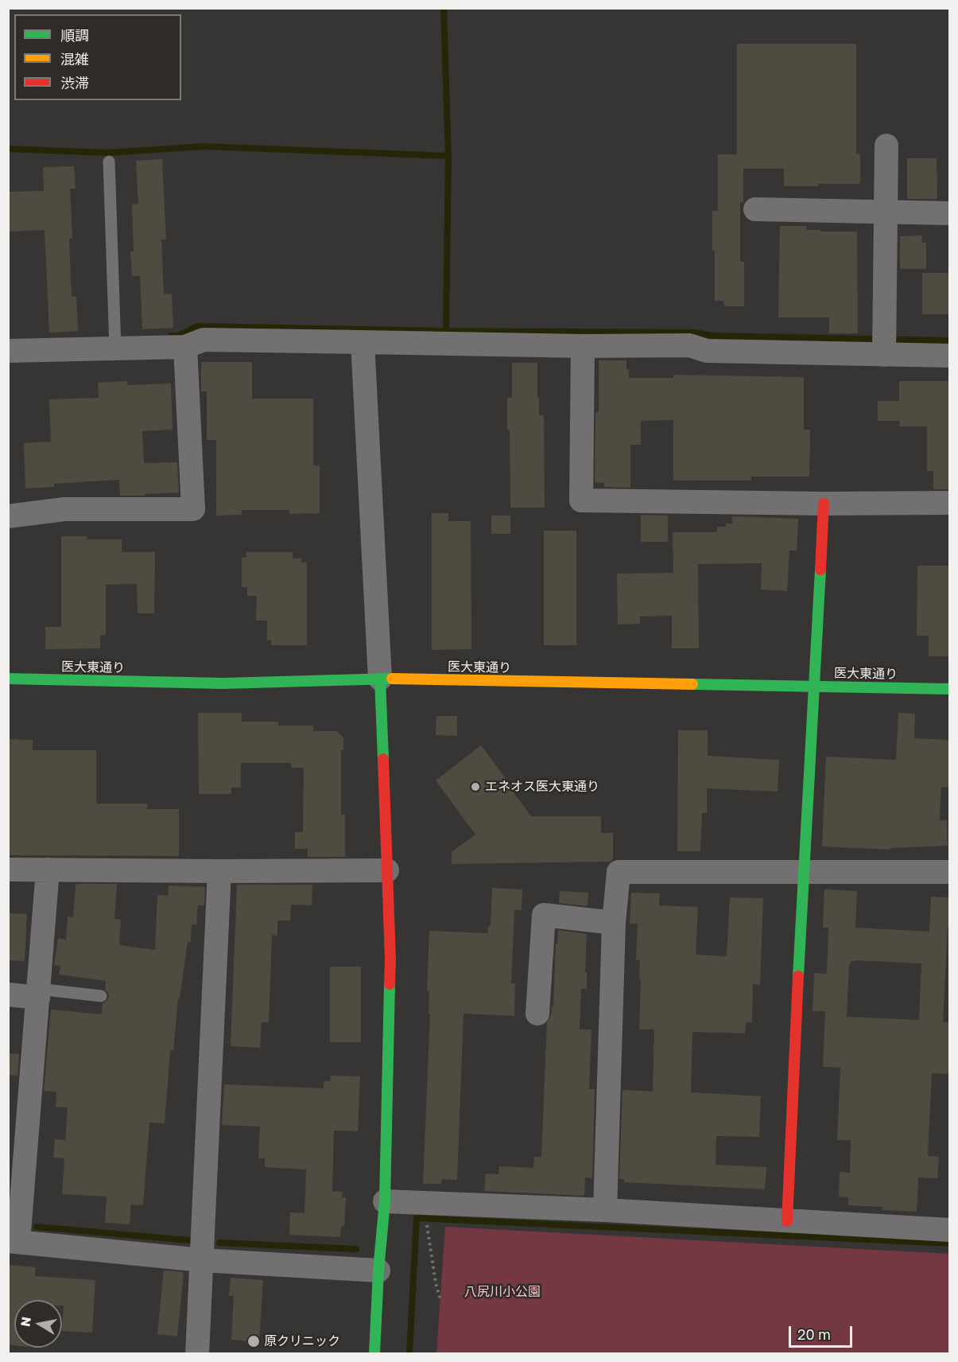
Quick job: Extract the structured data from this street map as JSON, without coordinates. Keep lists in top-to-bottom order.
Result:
{
  "streets": {
    "street": ["医大東通り"]
  },
  "parks": ["八尻川小公園"],
  "places": ["エネオス医大東通り", "原クリニック"],
  "legend": ["順調", "混雑", "渋滞"],
  "scale_bar": "20 m",
  "north": "left"
}
